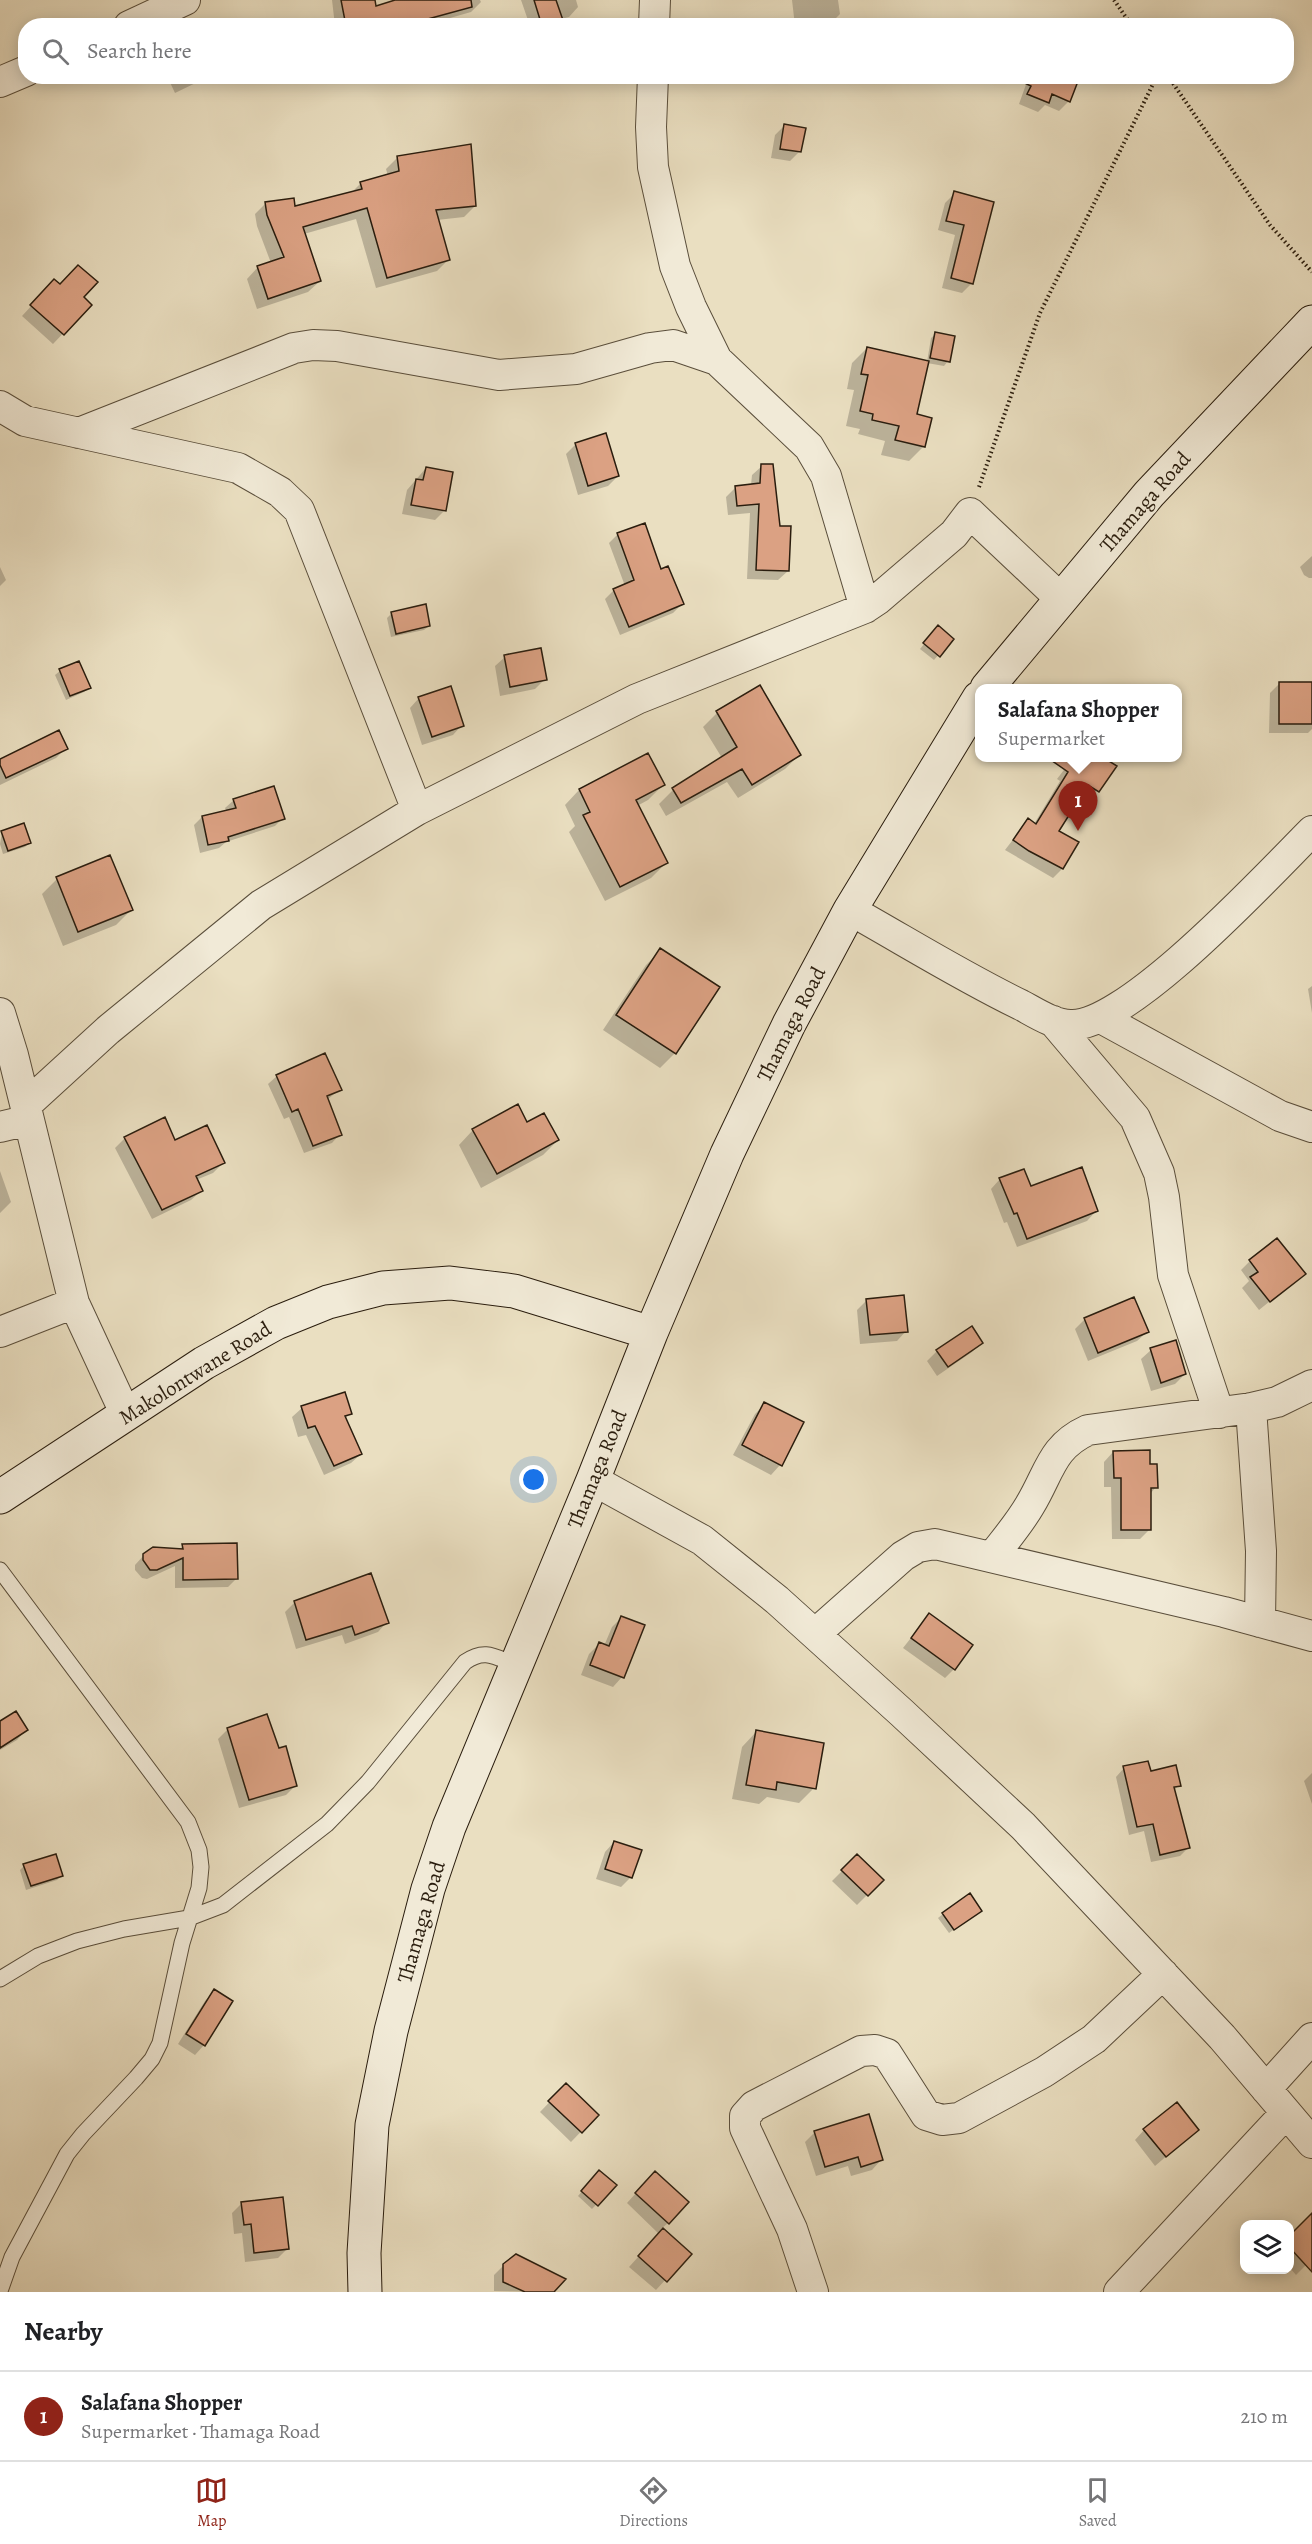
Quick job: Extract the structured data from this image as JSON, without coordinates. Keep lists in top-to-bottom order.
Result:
{
  "streets": {
    "main road": ["Thamaga Road", "Makolontwane Road"]
  },
  "crossings": [
    ["Thamaga Road", "Makolontwane Road"]
  ],
  "page": {
    "search": "Search here",
    "popup": ["Salafana Shopper", "Supermarket"],
    "pins": "1",
    "heading": "Nearby",
    "list": [
      {
        "mark": "1",
        "name": "Salafana Shopper",
        "note": "Supermarket · Thamaga Road",
        "value": "210 m"
      }
    ],
    "nav": ["Map", "Directions", "Saved"]
  }
}
